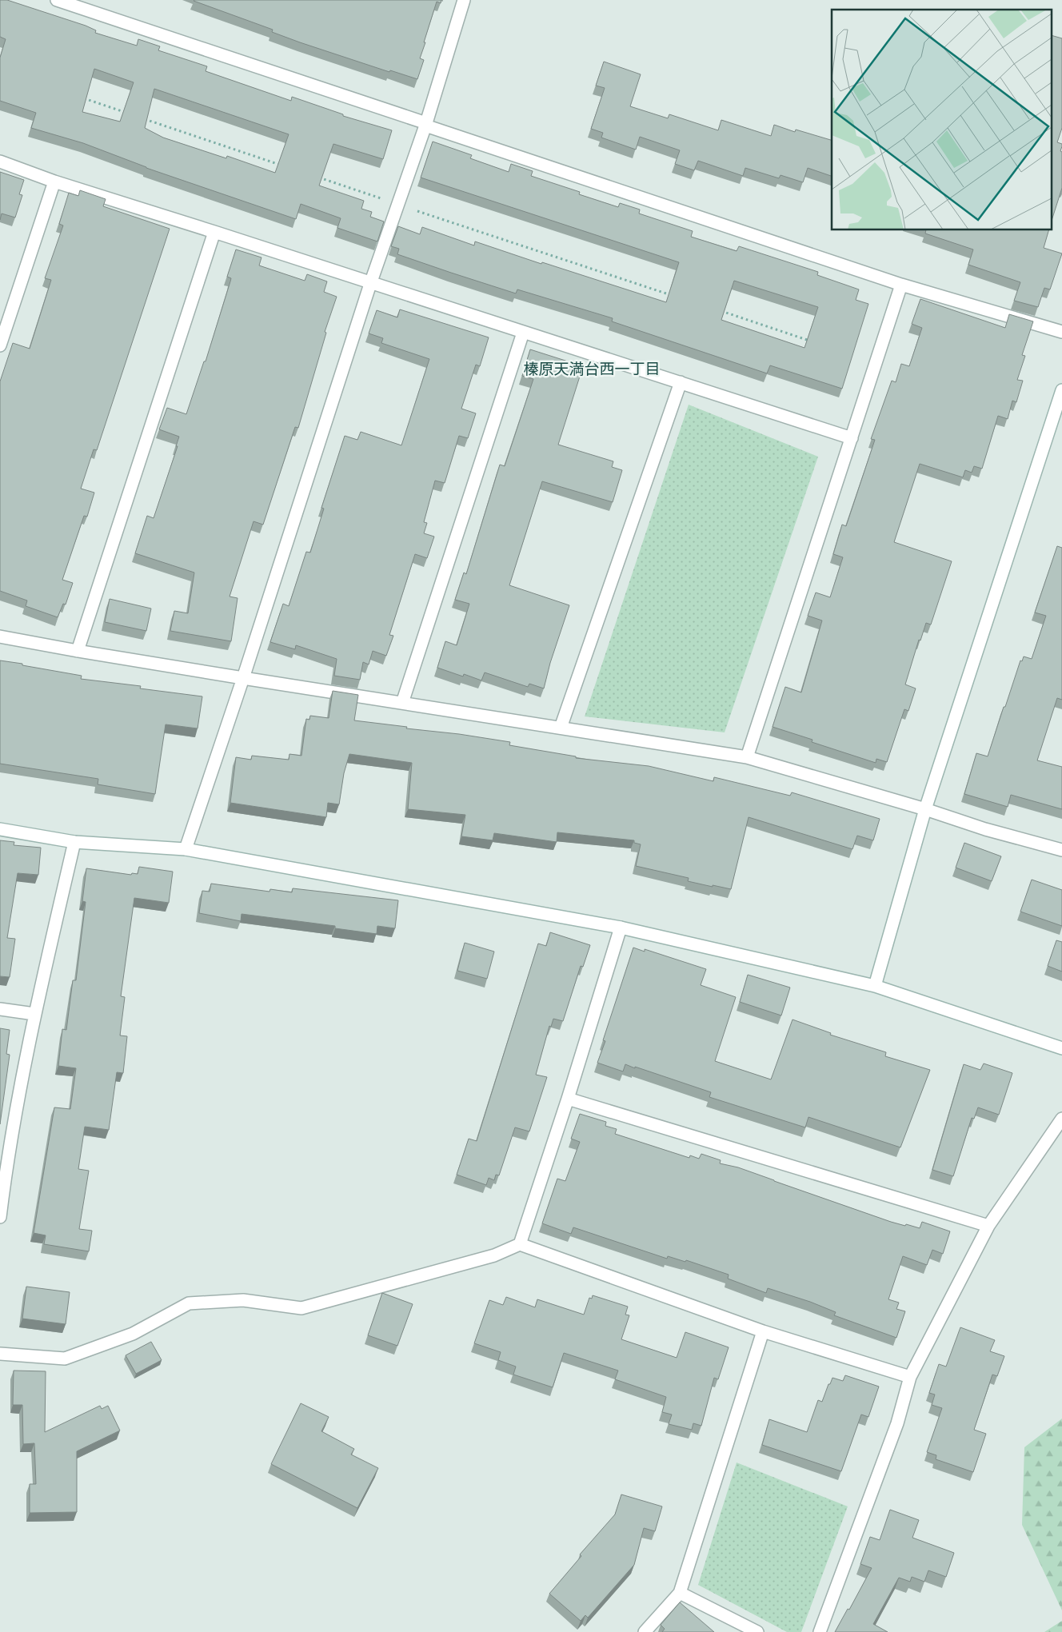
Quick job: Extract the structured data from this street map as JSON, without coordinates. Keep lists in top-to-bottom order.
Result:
{
  "districts": ["榛原天満台西一丁目"]
}
